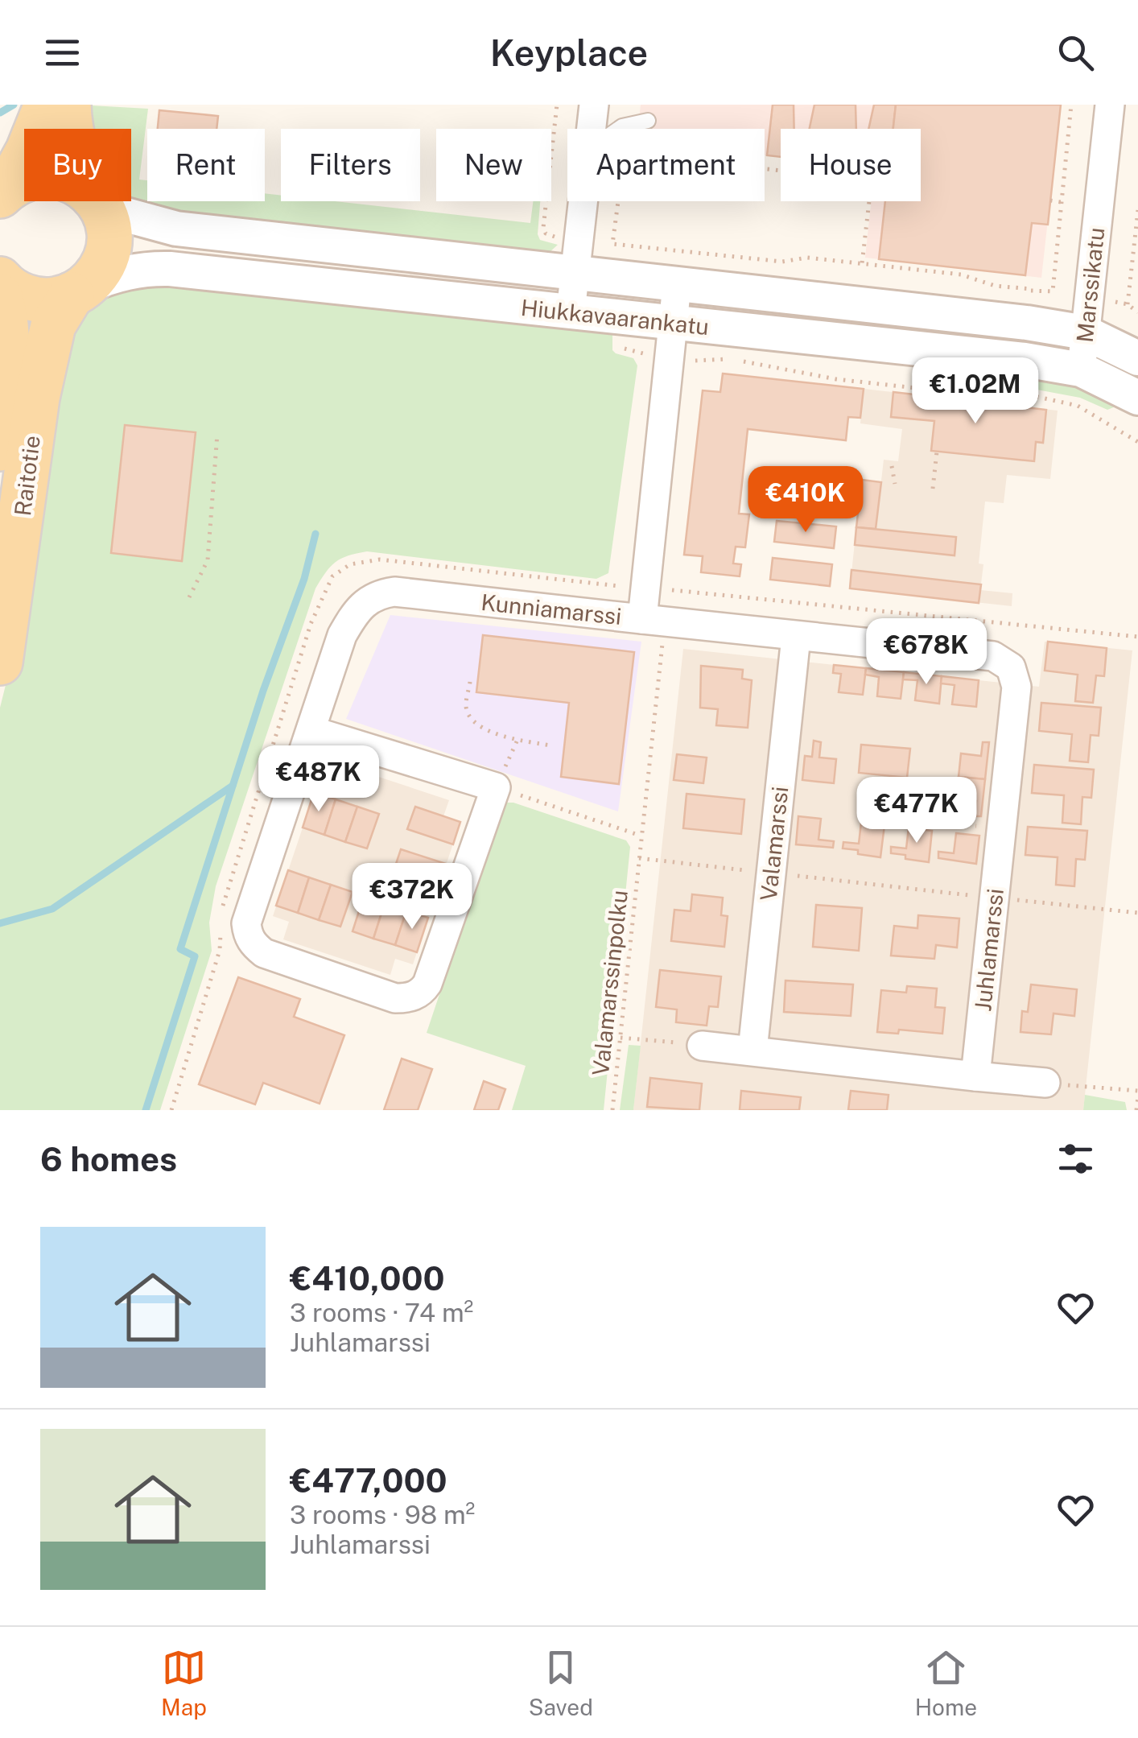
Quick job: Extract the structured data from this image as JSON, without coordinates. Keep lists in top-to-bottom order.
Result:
{
  "streets": {
    "main road": ["Raitotie"],
    "street": [
      "Marssikatu",
      "Hiukkavaarankatu",
      "Kunniamarssi",
      "Valamarssi",
      "Juhlamarssi"
    ],
    "path": ["Valamarssinpolku"]
  },
  "crossings": [
    ["Marssikatu", "Hiukkavaarankatu"],
    ["Hiukkavaarankatu", "Raitotie"],
    ["Hiukkavaarankatu", "Kunniamarssi"],
    ["Kunniamarssi", "Juhlamarssi"],
    ["Valamarssi", "Juhlamarssi"],
    ["Valamarssi", "Valamarssinpolku"]
  ],
  "page": {
    "header": "Keyplace",
    "chip": [
      "Buy",
      "Rent",
      "Filters",
      "New",
      "Apartment",
      "House"
    ],
    "price": [
      "€1.02M",
      "€410K",
      "€678K",
      "€487K",
      "€477K",
      "€372K"
    ],
    "heading": "6 homes",
    "list": [
      {
        "name": "€410,000",
        "note": "3 rooms · 74 m² · Juhlamarssi"
      },
      {
        "name": "€477,000",
        "note": "3 rooms · 98 m² · Juhlamarssi"
      }
    ],
    "tabs": ["Map", "Saved", "Home"]
  }
}
